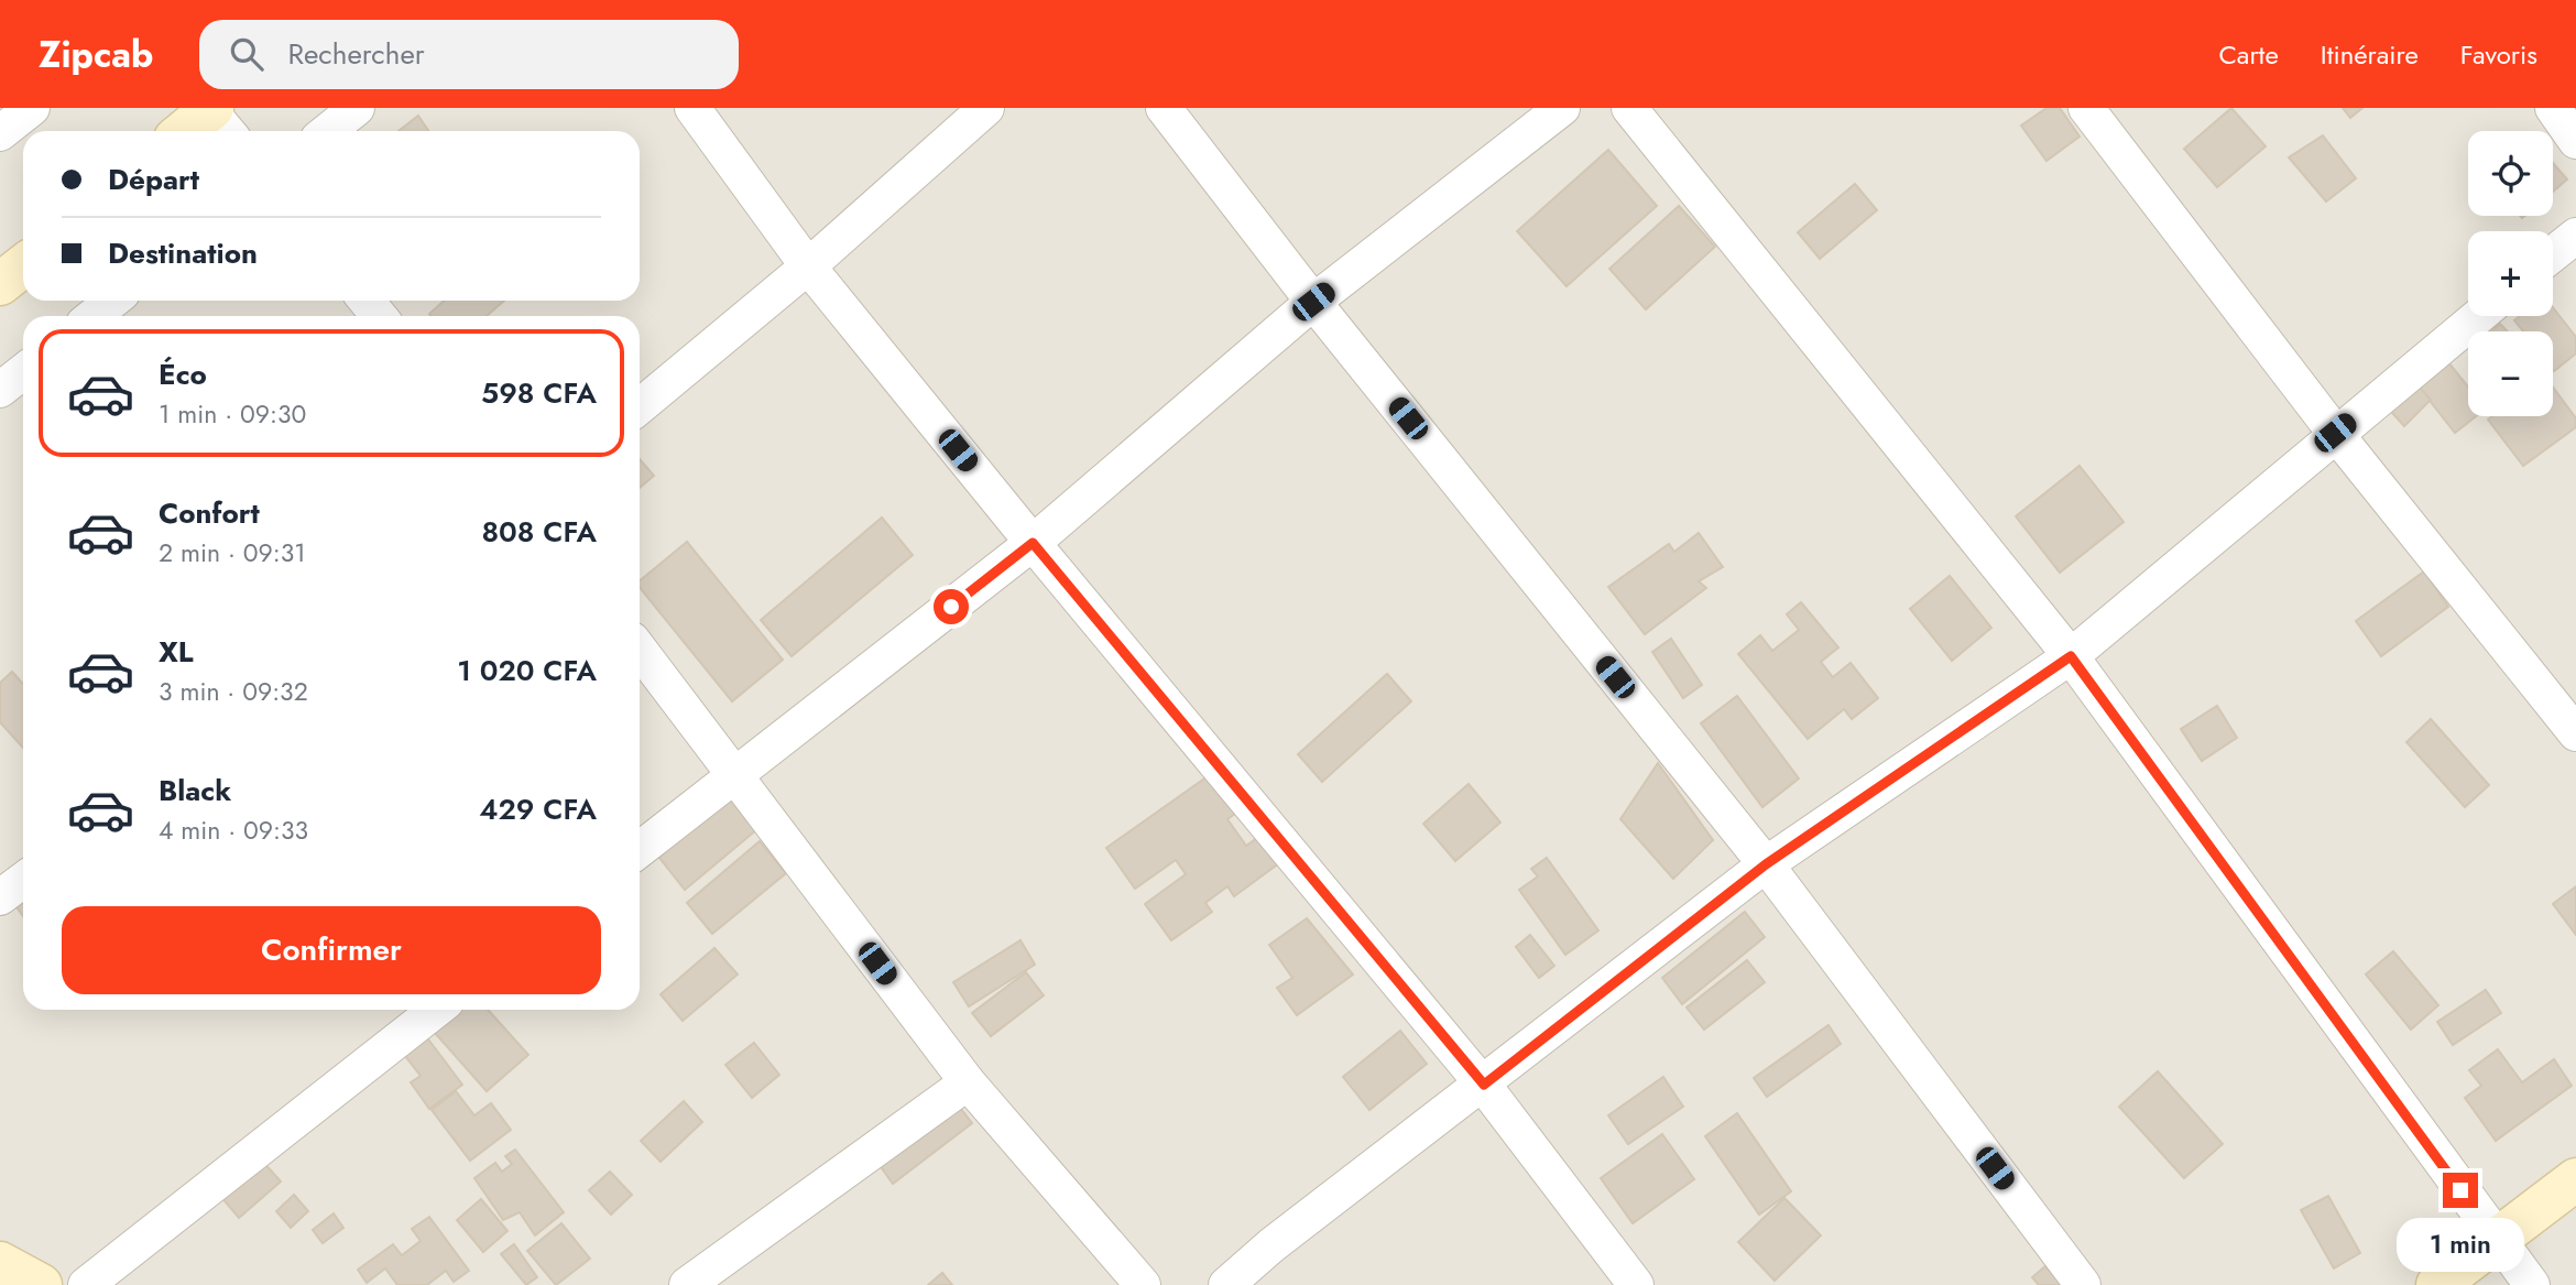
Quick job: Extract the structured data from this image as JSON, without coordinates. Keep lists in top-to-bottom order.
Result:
{
  "page": {
    "header": "Zipcab",
    "search": "Rechercher",
    "nav": ["Carte", "Itinéraire", "Favoris"],
    "map_buttons": ["+", "−"],
    "banner": ["Départ", "Destination"],
    "list": [
      {
        "name": "Éco",
        "note": "1 min · 09:30",
        "value": "598 CFA"
      },
      {
        "name": "Confort",
        "note": "2 min · 09:31",
        "value": "808 CFA"
      },
      {
        "name": "XL",
        "note": "3 min · 09:32",
        "value": "1 020 CFA"
      },
      {
        "name": "Black",
        "note": "4 min · 09:33",
        "value": "429 CFA"
      }
    ],
    "buttons": "Confirmer",
    "bubble": "1 min"
  }
}
